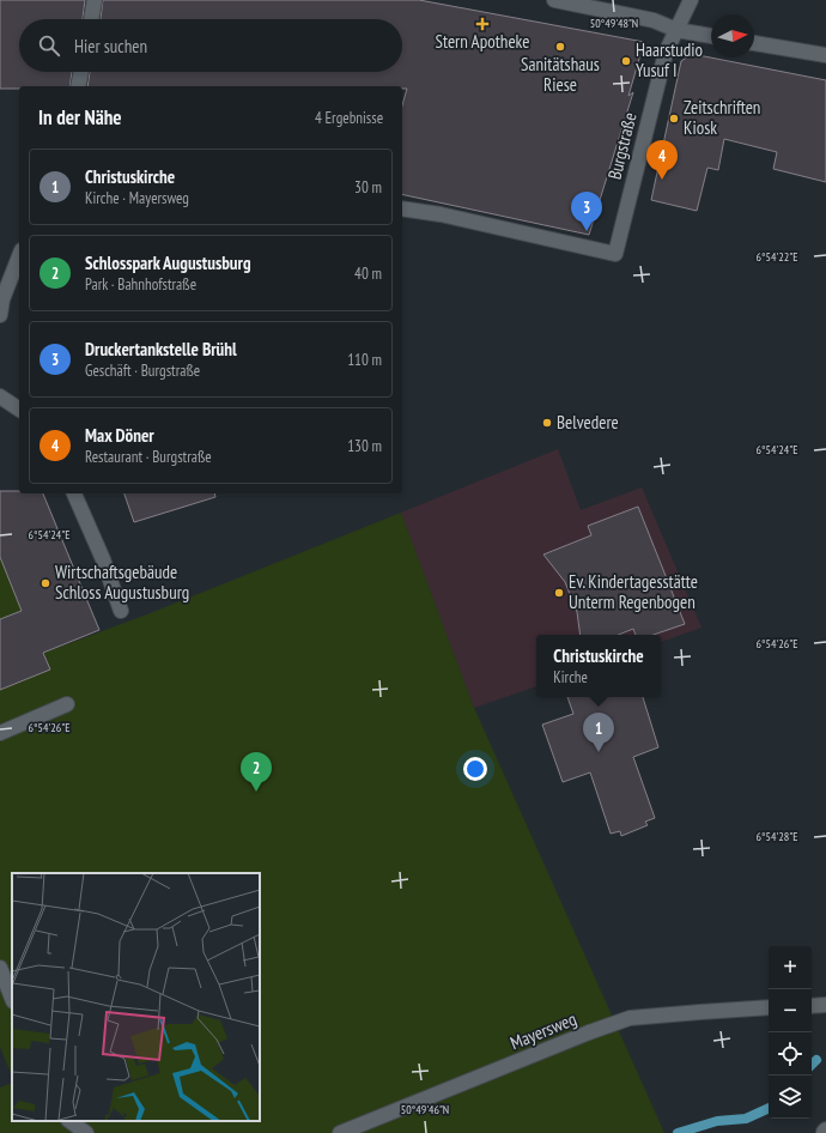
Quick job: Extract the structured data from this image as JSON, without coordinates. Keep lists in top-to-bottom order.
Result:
{
  "streets": {
    "street": ["Burgstraße", "Mayersweg"]
  },
  "places": {
    "health": ["Stern Apotheke"],
    "other": [
      "Sanitätshaus Riese",
      "Haarstudio Yusuf I",
      "Zeitschriften Kiosk",
      "Belvedere",
      "Wirtschaftsgebäude Schloss Augustusburg",
      "Ev. Kindertagesstätte Unterm Regenbogen"
    ]
  },
  "north": "right",
  "page": {
    "search": "Hier suchen",
    "heading": ["In der Nähe", "4 Ergebnisse"],
    "pins": [
      "4",
      "3",
      "1",
      "2"
    ],
    "list": [
      {
        "mark": "1",
        "name": "Christuskirche",
        "note": "Kirche · Mayersweg",
        "value": "30 m"
      },
      {
        "mark": "2",
        "name": "Schlosspark Augustusburg",
        "note": "Park · Bahnhofstraße",
        "value": "40 m"
      },
      {
        "mark": "3",
        "name": "Druckertankstelle Brühl",
        "note": "Geschäft · Burgstraße",
        "value": "110 m"
      },
      {
        "mark": "4",
        "name": "Max Döner",
        "note": "Restaurant · Burgstraße",
        "value": "130 m"
      }
    ],
    "popup": ["Christuskirche", "Kirche"],
    "map_buttons": ["+", "−"]
  },
  "coordinates": [
    "50°49'48\"N",
    "6°54'22\"E",
    "6°54'24\"E",
    "6°54'26\"E",
    "6°54'28\"E",
    "50°49'46\"N"
  ]
}
